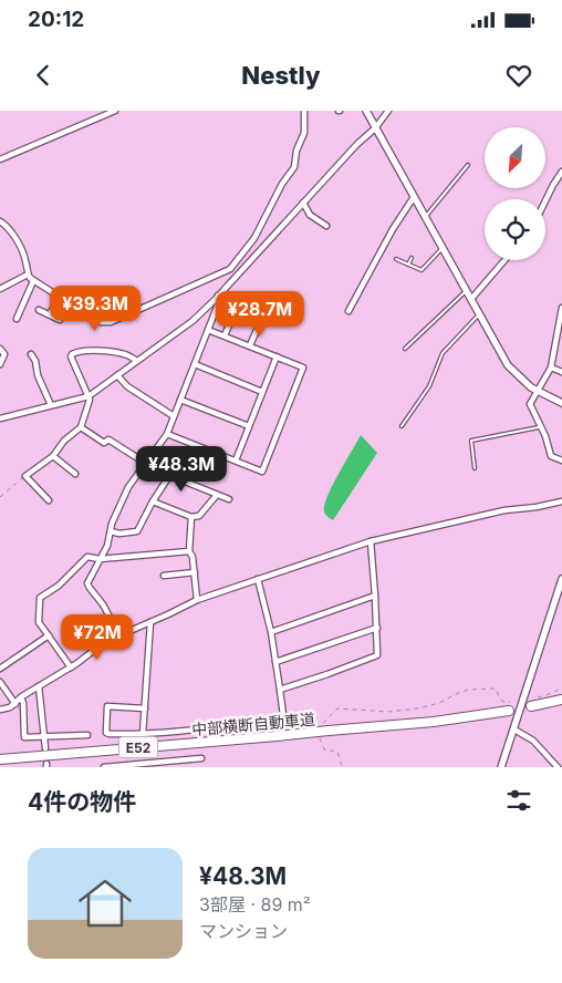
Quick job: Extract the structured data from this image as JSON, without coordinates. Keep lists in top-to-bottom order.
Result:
{
  "streets": {
    "highway": ["中部横断自動車道", "E52"]
  },
  "north": "bottom left",
  "page": {
    "status": "20:12",
    "header": "Nestly",
    "price": [
      "¥39.3M",
      "¥28.7M",
      "¥48.3M",
      "¥72M"
    ],
    "heading": "4件の物件",
    "list": [
      {
        "name": "¥48.3M",
        "note": "3部屋 · 89 m² · マンション"
      }
    ]
  }
}
